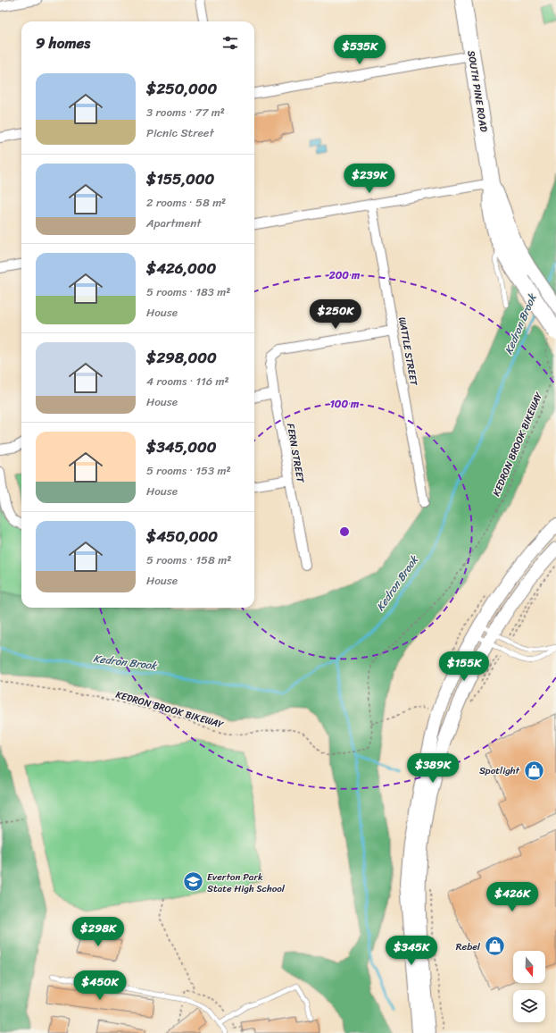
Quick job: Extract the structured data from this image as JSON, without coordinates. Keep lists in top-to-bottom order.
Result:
{
  "streets": {
    "highway": ["SOUTH PINE ROAD"],
    "street": ["WATTLE STREET", "FERN STREET"],
    "path": ["KEDRON BROOK BIKEWAY"]
  },
  "crossings": [
    ["SOUTH PINE ROAD", "KEDRON BROOK BIKEWAY"],
    ["WATTLE STREET", "FERN STREET"]
  ],
  "water": ["Kedron Brook"],
  "places": {
    "shop": ["Spotlight", "Rebel"],
    "school or university": ["Everton Park State High School"]
  },
  "north": "bottom",
  "page": {
    "heading": "9 homes",
    "price": [
      "$535K",
      "$239K",
      "$250K",
      "$155K",
      "$389K",
      "$426K",
      "$298K",
      "$345K",
      "$450K"
    ],
    "list": [
      {
        "name": "$250,000",
        "note": "3 rooms · 77 m² · Picnic Street"
      },
      {
        "name": "$155,000",
        "note": "2 rooms · 58 m² · Apartment"
      },
      {
        "name": "$426,000",
        "note": "5 rooms · 183 m² · House"
      },
      {
        "name": "$298,000",
        "note": "4 rooms · 116 m² · House"
      },
      {
        "name": "$345,000",
        "note": "5 rooms · 153 m² · House"
      },
      {
        "name": "$450,000",
        "note": "5 rooms · 158 m² · House"
      }
    ]
  },
  "rings": ["200 m", "100 m"]
}
